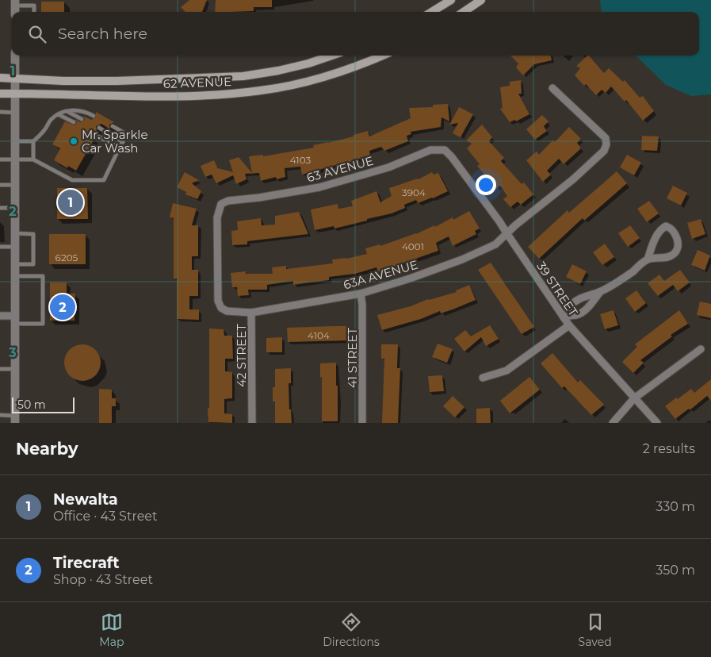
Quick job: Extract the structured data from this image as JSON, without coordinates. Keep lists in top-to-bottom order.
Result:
{
  "streets": {
    "main road": ["62 AVENUE"],
    "street": [
      "63 AVENUE",
      "63A AVENUE",
      "39 STREET",
      "42 STREET",
      "41 STREET"
    ]
  },
  "crossings": [
    ["63 AVENUE", "39 STREET"],
    ["63 AVENUE", "42 STREET"],
    ["63A AVENUE", "39 STREET"],
    ["63A AVENUE", "42 STREET"],
    ["63A AVENUE", "41 STREET"]
  ],
  "places": ["Mr. Sparkle Car Wash"],
  "house_numbers": [
    "4103",
    "3904",
    "4001",
    "6205",
    "4104"
  ],
  "scale_bar": "50 m",
  "page": {
    "search": "Search here",
    "pins": ["1", "2"],
    "scale": "50 m",
    "heading": ["Nearby", "2 results"],
    "list": [
      {
        "mark": "1",
        "name": "Newalta",
        "note": "Office · 43 Street",
        "value": "330 m"
      },
      {
        "mark": "2",
        "name": "Tirecraft",
        "note": "Shop · 43 Street",
        "value": "350 m"
      }
    ],
    "nav": ["Map", "Directions", "Saved"]
  },
  "grid": {
    "rows": ["1", "2", "3"]
  }
}
